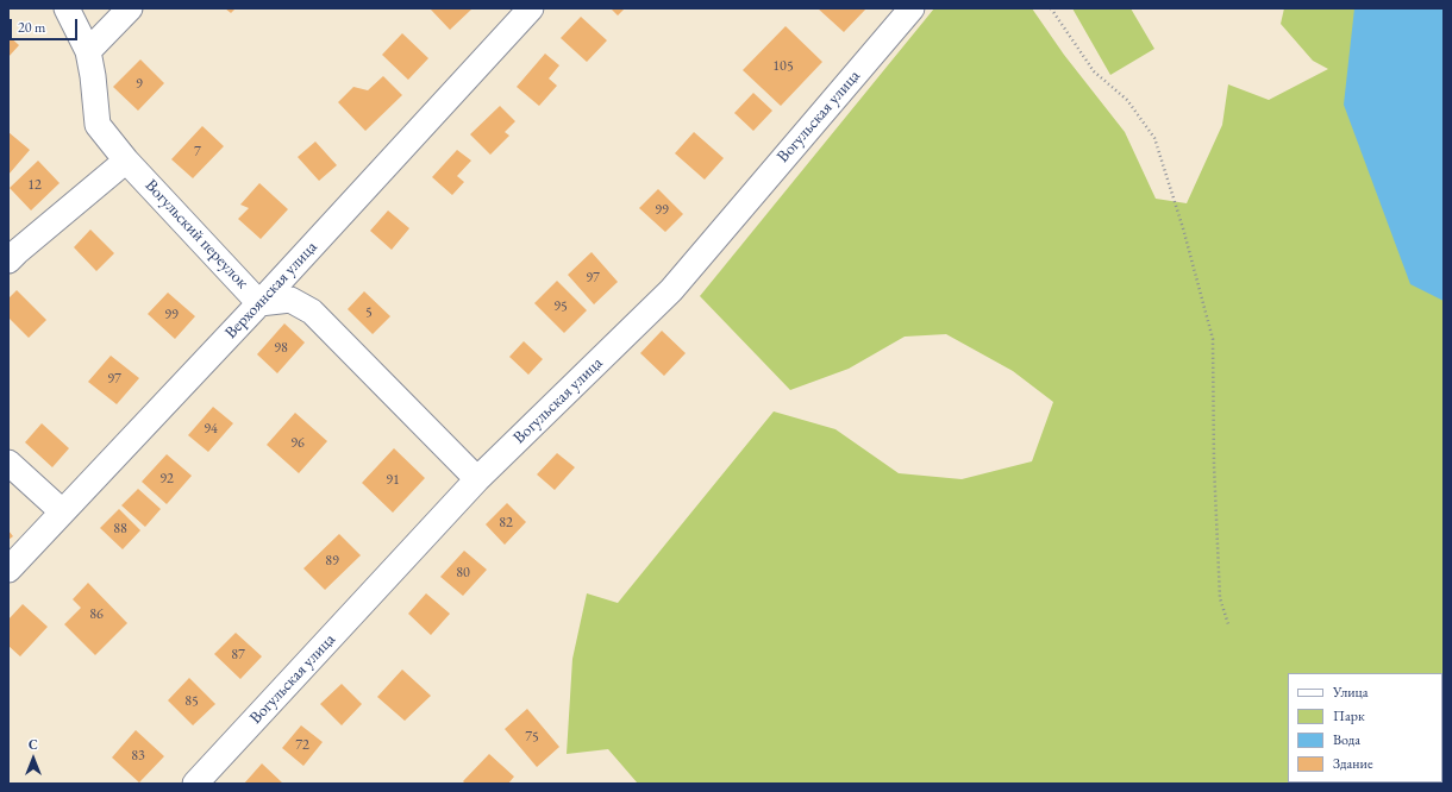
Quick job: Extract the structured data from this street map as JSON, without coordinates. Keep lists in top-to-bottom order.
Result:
{
  "streets": {
    "street": ["Вогульская улица", "Вогульский переулок", "Верхоянская улица"]
  },
  "crossings": [
    ["Вогульская улица", "Вогульский переулок"],
    ["Вогульский переулок", "Верхоянская улица"]
  ],
  "house_numbers": [
    "105",
    "9",
    "7",
    "12",
    "99",
    "97",
    "95",
    "5",
    "99",
    "98",
    "97",
    "94",
    "96",
    "92",
    "91",
    "82",
    "88",
    "89",
    "80",
    "86",
    "87",
    "85",
    "75",
    "72",
    "83"
  ],
  "legend": [
    "Улица",
    "Парк",
    "Вода",
    "Здание"
  ],
  "scale_bar": "20 m",
  "north": "top"
}
